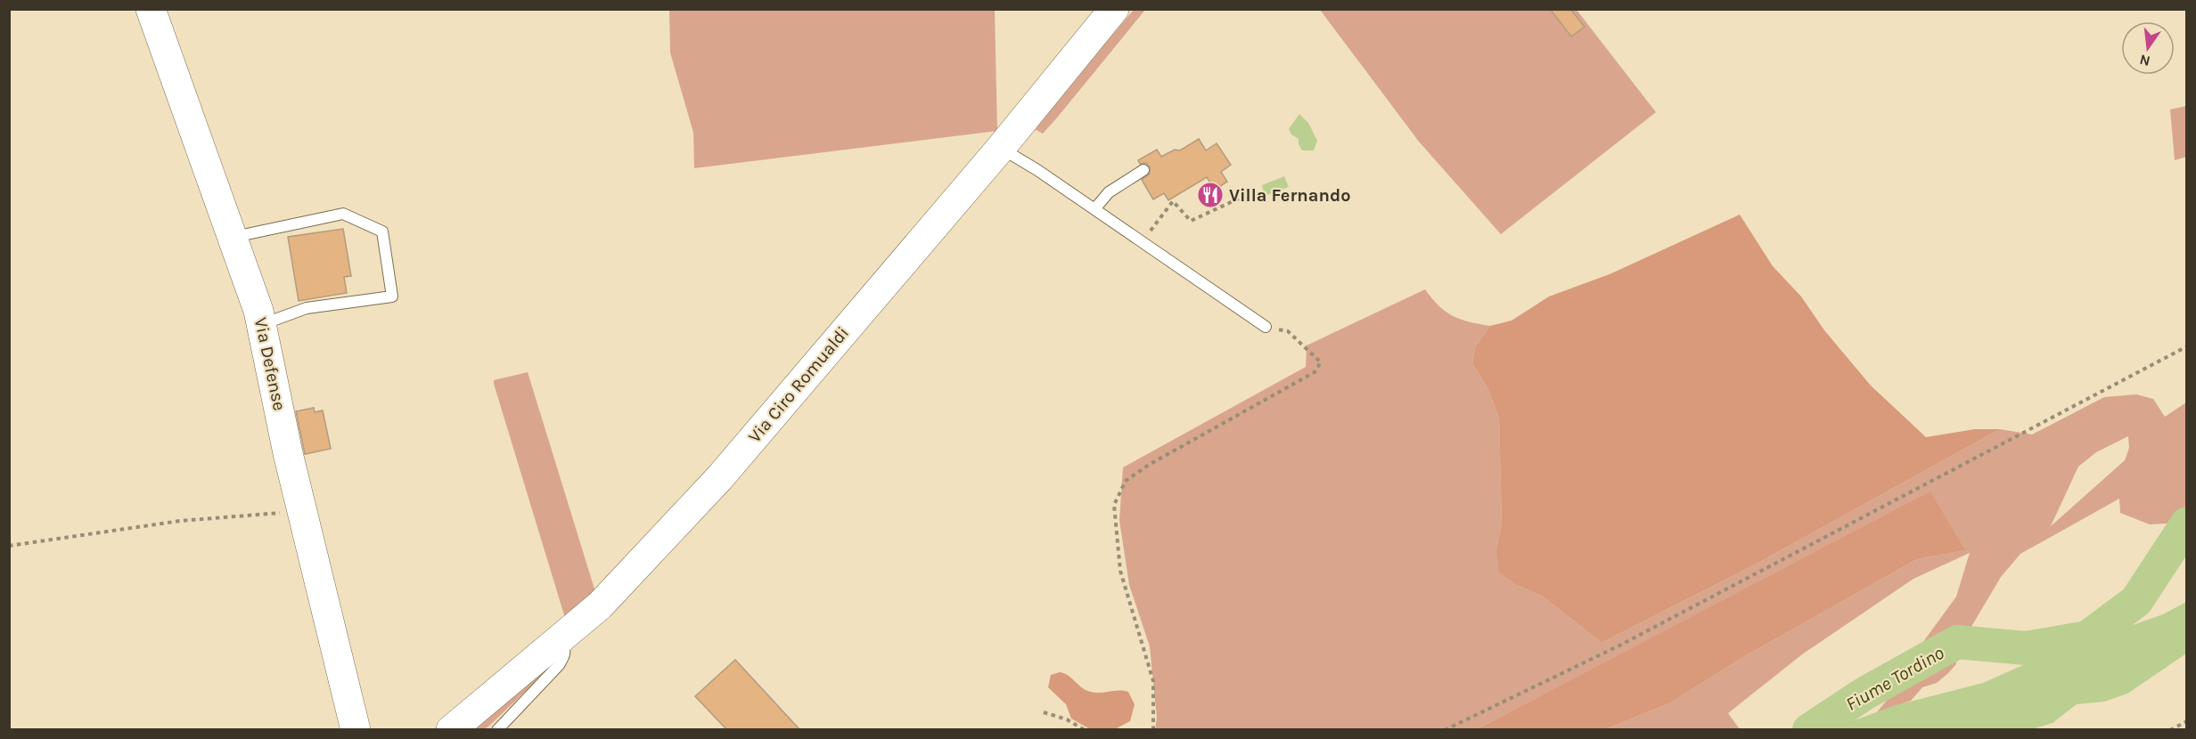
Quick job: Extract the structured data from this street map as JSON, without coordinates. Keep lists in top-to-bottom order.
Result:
{
  "streets": {
    "main road": ["Via Defense", "Via Ciro Romualdi"]
  },
  "water": ["Fiume Tordino"],
  "places": {
    "restaurant": ["Villa Fernando"]
  },
  "north": "bottom"
}
